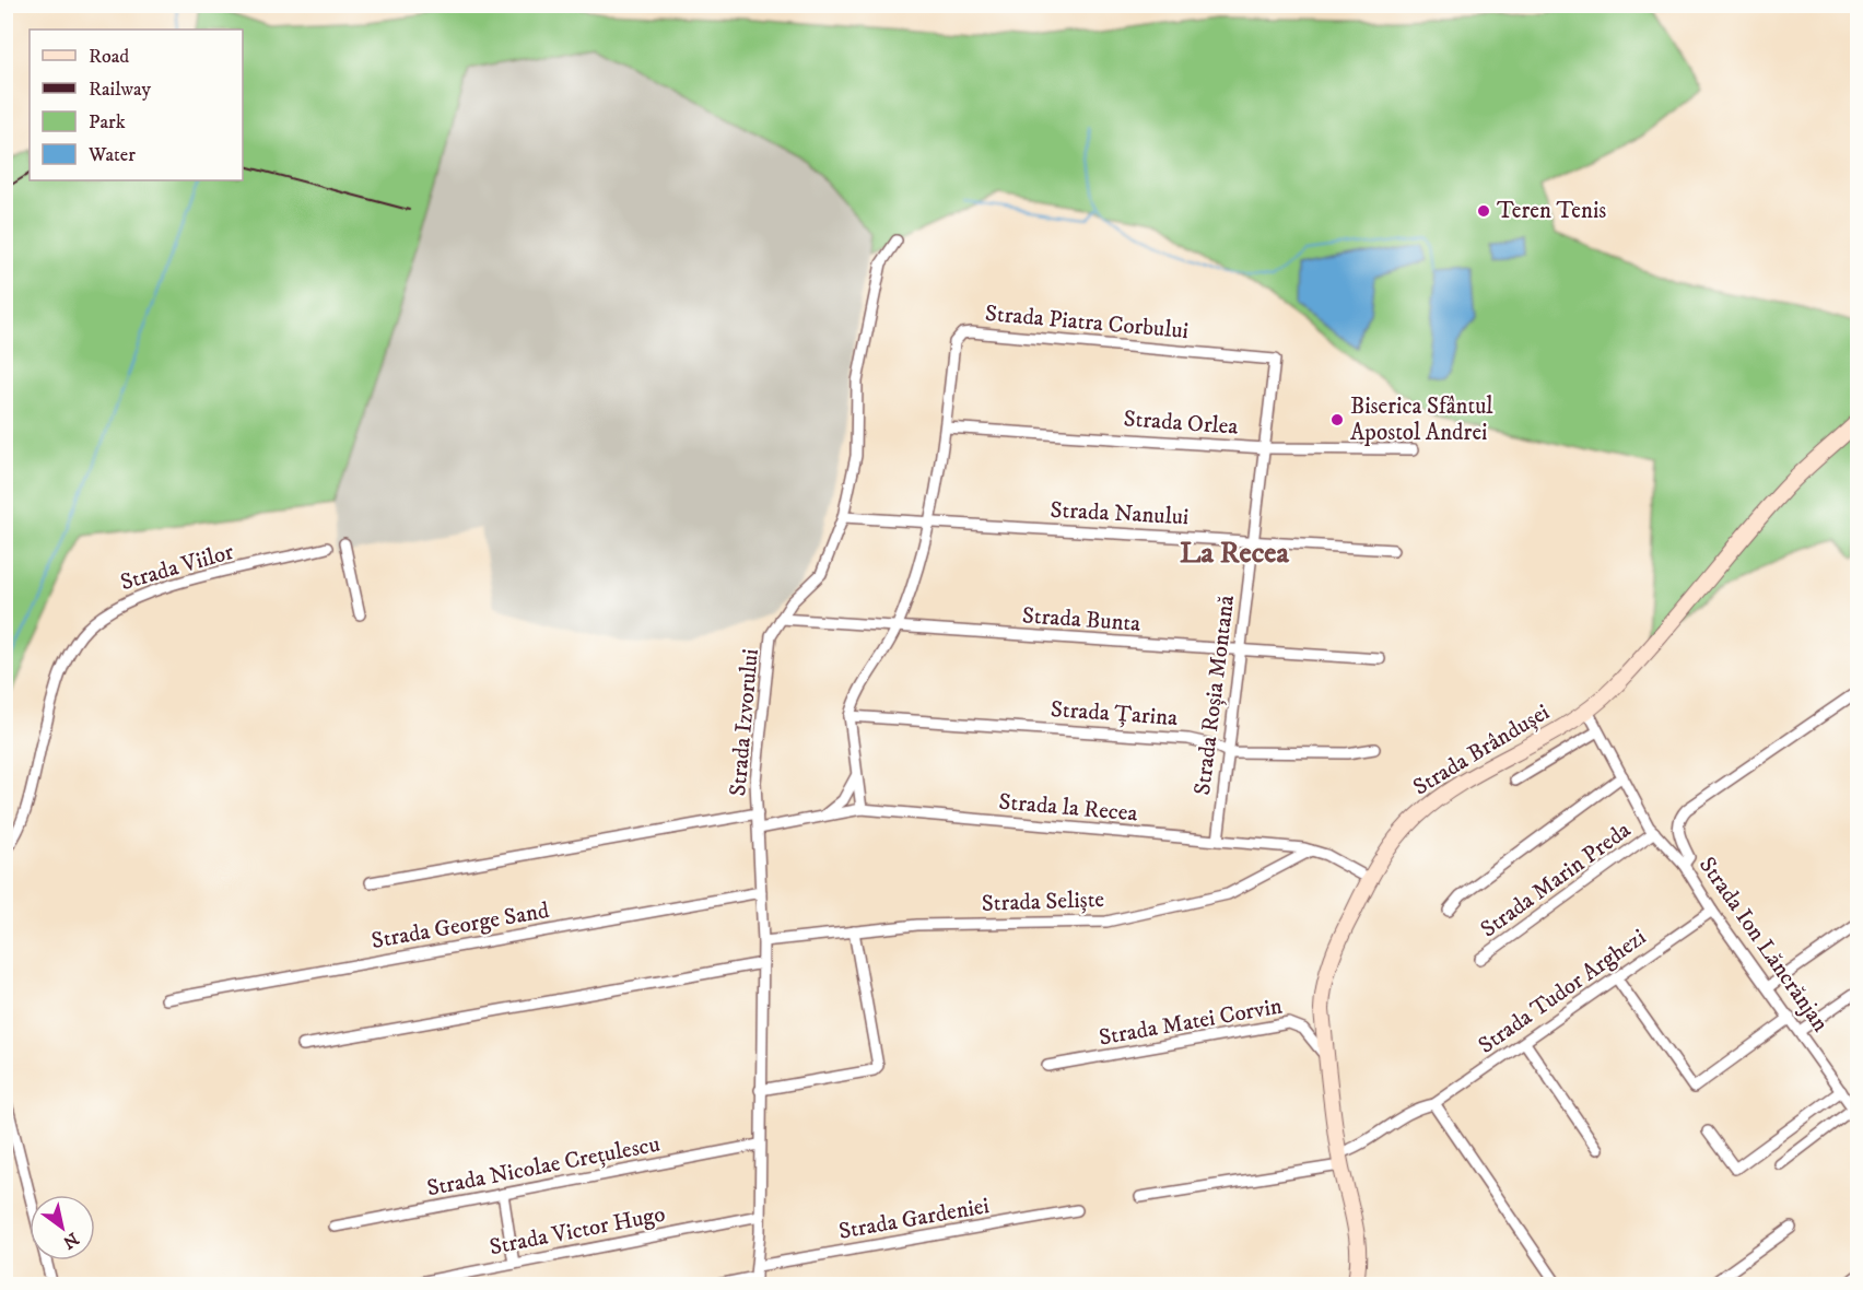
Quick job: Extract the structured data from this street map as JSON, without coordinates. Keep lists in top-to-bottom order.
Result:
{
  "streets": {
    "main road": ["Strada Brândușei"],
    "street": [
      "Strada Piatra Corbului",
      "Strada Orlea",
      "Strada Nanului",
      "Strada Viilor",
      "Strada Bunta",
      "Strada Roșia Montană",
      "Strada Țarina",
      "Strada Izvorului",
      "Strada la Recea",
      "Strada Marin Preda",
      "Strada Seliște",
      "Strada George Sand",
      "Strada Ion Lăncrănjan",
      "Strada Tudor Arghezi",
      "Strada Matei Corvin",
      "Strada Nicolae Crețulescu",
      "Strada Gardeniei",
      "Strada Victor Hugo"
    ]
  },
  "crossings": [
    ["Strada Piatra Corbului", "Strada Orlea"],
    ["Strada Piatra Corbului", "Strada Nanului"],
    ["Strada Piatra Corbului", "Strada Bunta"],
    ["Strada Piatra Corbului", "Strada Roșia Montană"],
    ["Strada Piatra Corbului", "Strada Țarina"],
    ["Strada Piatra Corbului", "Strada la Recea"],
    ["Strada Orlea", "Strada Roșia Montană"],
    ["Strada Nanului", "Strada Roșia Montană"],
    ["Strada Nanului", "Strada Izvorului"],
    ["Strada Bunta", "Strada Roșia Montană"],
    ["Strada Bunta", "Strada Izvorului"],
    ["Strada Roșia Montană", "Strada Țarina"],
    ["Strada Roșia Montană", "Strada la Recea"],
    ["Strada Izvorului", "Strada la Recea"],
    ["Strada Izvorului", "Strada Seliște"],
    ["Strada Izvorului", "Strada George Sand"],
    ["Strada Izvorului", "Strada Nicolae Crețulescu"],
    ["Strada Izvorului", "Strada Gardeniei"],
    ["Strada Izvorului", "Strada Victor Hugo"],
    ["Strada Brândușei", "Strada la Recea"],
    ["Strada Brândușei", "Strada Ion Lăncrănjan"],
    ["Strada Brândușei", "Strada Tudor Arghezi"],
    ["Strada Brândușei", "Strada Matei Corvin"],
    ["Strada la Recea", "Strada Seliște"],
    ["Strada Marin Preda", "Strada Ion Lăncrănjan"],
    ["Strada Ion Lăncrănjan", "Strada Tudor Arghezi"]
  ],
  "districts": ["La Recea"],
  "places": ["Teren Tenis", "Biserica Sfântul Apostol Andrei"],
  "legend": [
    "Road",
    "Railway",
    "Park",
    "Water"
  ],
  "north": "bottom right"
}
